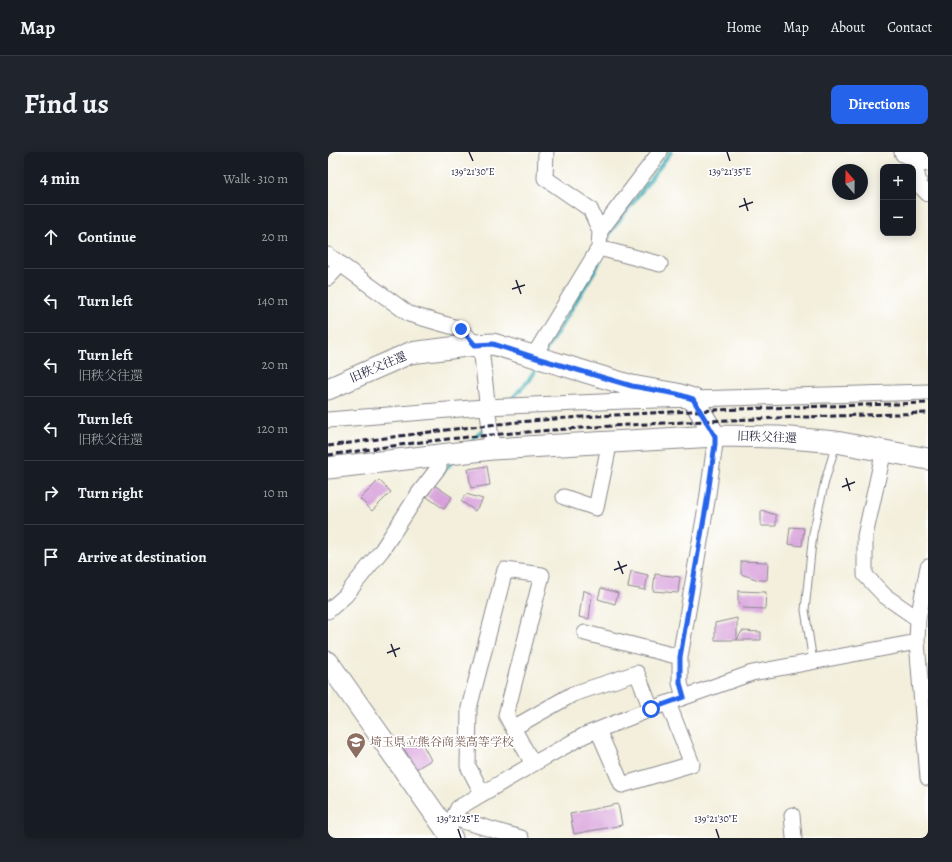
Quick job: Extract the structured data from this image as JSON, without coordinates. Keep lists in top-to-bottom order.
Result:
{
  "streets": {
    "street": ["旧秩父往還"]
  },
  "places": {
    "school or university": ["埼玉県立熊谷商業高等学校"]
  },
  "north": "top",
  "page": {
    "header": "Map",
    "nav": [
      "Home",
      "Map",
      "About",
      "Contact"
    ],
    "title": "Find us",
    "buttons": "Directions",
    "heading": ["4 min", "Walk · 310 m"],
    "map_buttons": ["+", "−"],
    "list": [
      ["Continue", "20 m"],
      ["Turn left", "140 m"],
      ["Turn left", "旧秩父往還", "20 m"],
      ["Turn left", "旧秩父往還", "120 m"],
      ["Turn right", "10 m"],
      "Arrive at destination"
    ]
  },
  "coordinates": ["139°21'30\"E", "139°21'35\"E", "139°21'25\"E"]
}
